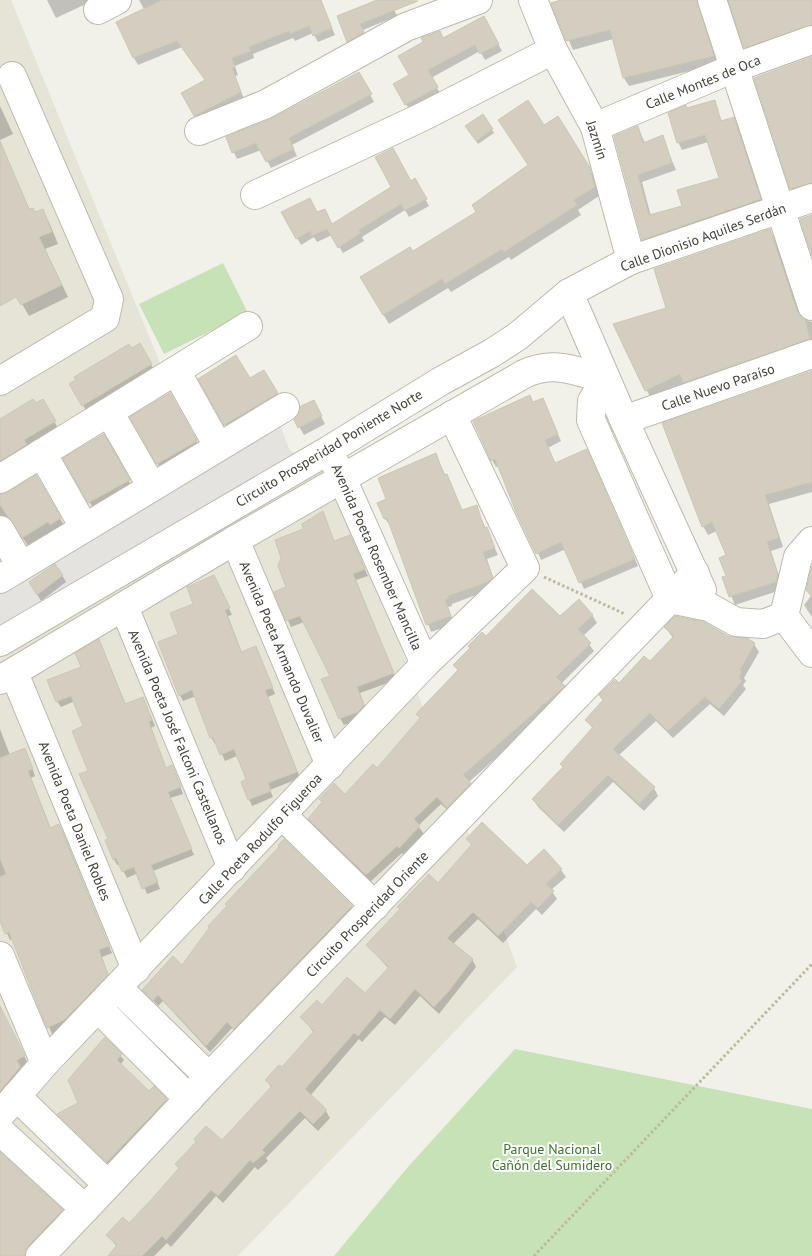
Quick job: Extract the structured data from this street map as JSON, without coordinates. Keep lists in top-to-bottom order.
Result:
{
  "streets": {
    "street": [
      "Calle Montes de Oca",
      "Jazmín",
      "Calle Dionisio Aquiles Serdán",
      "Calle Nuevo Paraíso",
      "Circuito Prosperidad Poniente Norte",
      "Avenida Poeta Rosember Mancilla",
      "Avenida Poeta Armando Duvalier",
      "Avenida Poeta José Falconi Castellanos",
      "Avenida Poeta Daniel Robles",
      "Calle Poeta Rodulfo Figueroa",
      "Circuito Prosperidad Oriente"
    ]
  },
  "crossings": [
    ["Calle Montes de Oca", "Jazmín"],
    ["Jazmín", "Calle Dionisio Aquiles Serdán"],
    ["Calle Dionisio Aquiles Serdán", "Circuito Prosperidad Poniente Norte"],
    ["Circuito Prosperidad Poniente Norte", "Avenida Poeta Rosember Mancilla"],
    ["Avenida Poeta Rosember Mancilla", "Calle Poeta Rodulfo Figueroa"],
    ["Avenida Poeta Armando Duvalier", "Calle Poeta Rodulfo Figueroa"],
    ["Avenida Poeta José Falconi Castellanos", "Calle Poeta Rodulfo Figueroa"],
    ["Avenida Poeta Daniel Robles", "Calle Poeta Rodulfo Figueroa"]
  ],
  "parks": ["Parque Nacional Cañón del Sumidero"]
}
